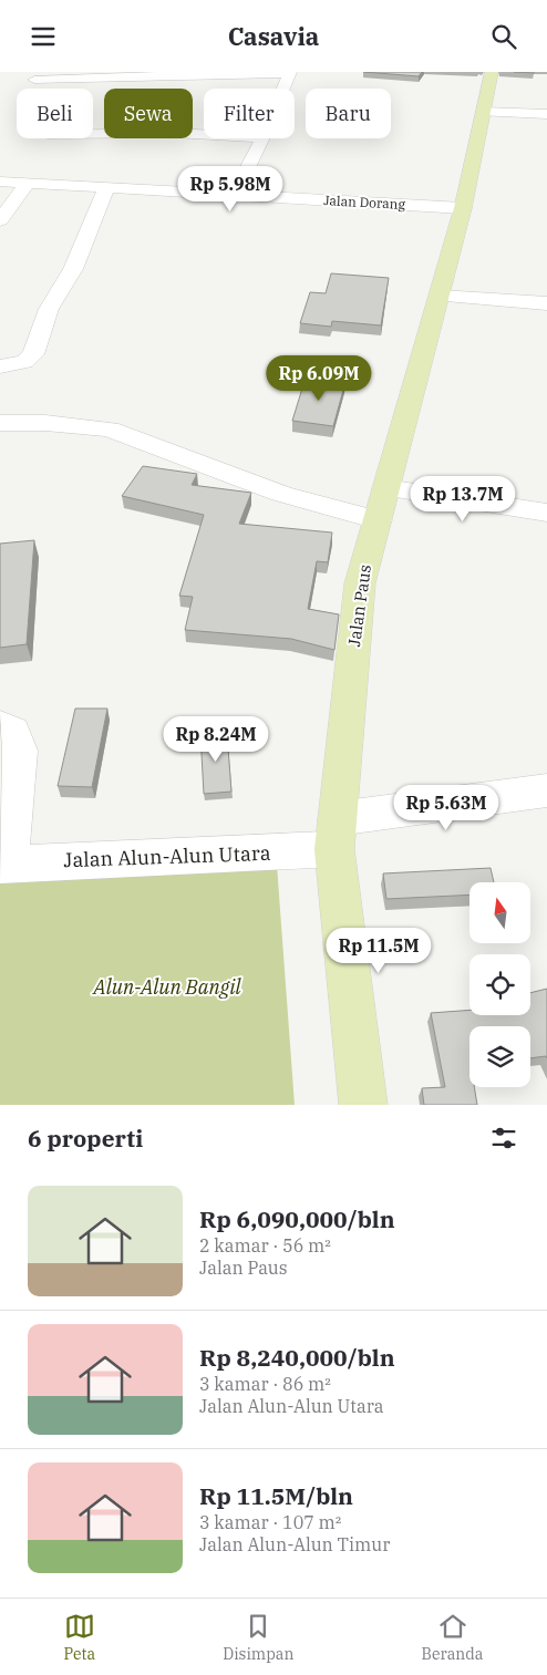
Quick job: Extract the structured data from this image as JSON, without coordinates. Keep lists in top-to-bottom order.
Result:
{
  "streets": {
    "main road": ["Jalan Paus"],
    "street": ["Jalan Dorang", "Jalan Alun-Alun Utara"]
  },
  "crossings": [
    ["Jalan Dorang", "Jalan Paus"],
    ["Jalan Paus", "Jalan Alun-Alun Utara"]
  ],
  "parks": ["Alun-Alun Bangil"],
  "north": "top",
  "page": {
    "header": "Casavia",
    "chip": [
      "Beli",
      "Sewa",
      "Filter",
      "Baru"
    ],
    "price": [
      "Rp 5.98M",
      "Rp 6.09M",
      "Rp 13.7M",
      "Rp 8.24M",
      "Rp 5.63M",
      "Rp 11.5M"
    ],
    "heading": "6 properti",
    "list": [
      {
        "name": "Rp 6,090,000/bln",
        "note": "2 kamar · 56 m² · Jalan Paus"
      },
      {
        "name": "Rp 8,240,000/bln",
        "note": "3 kamar · 86 m² · Jalan Alun-Alun Utara"
      },
      {
        "name": "Rp 11.5M/bln",
        "note": "3 kamar · 107 m² · Jalan Alun-Alun Timur"
      }
    ],
    "tabs": ["Peta", "Disimpan", "Beranda"]
  }
}
